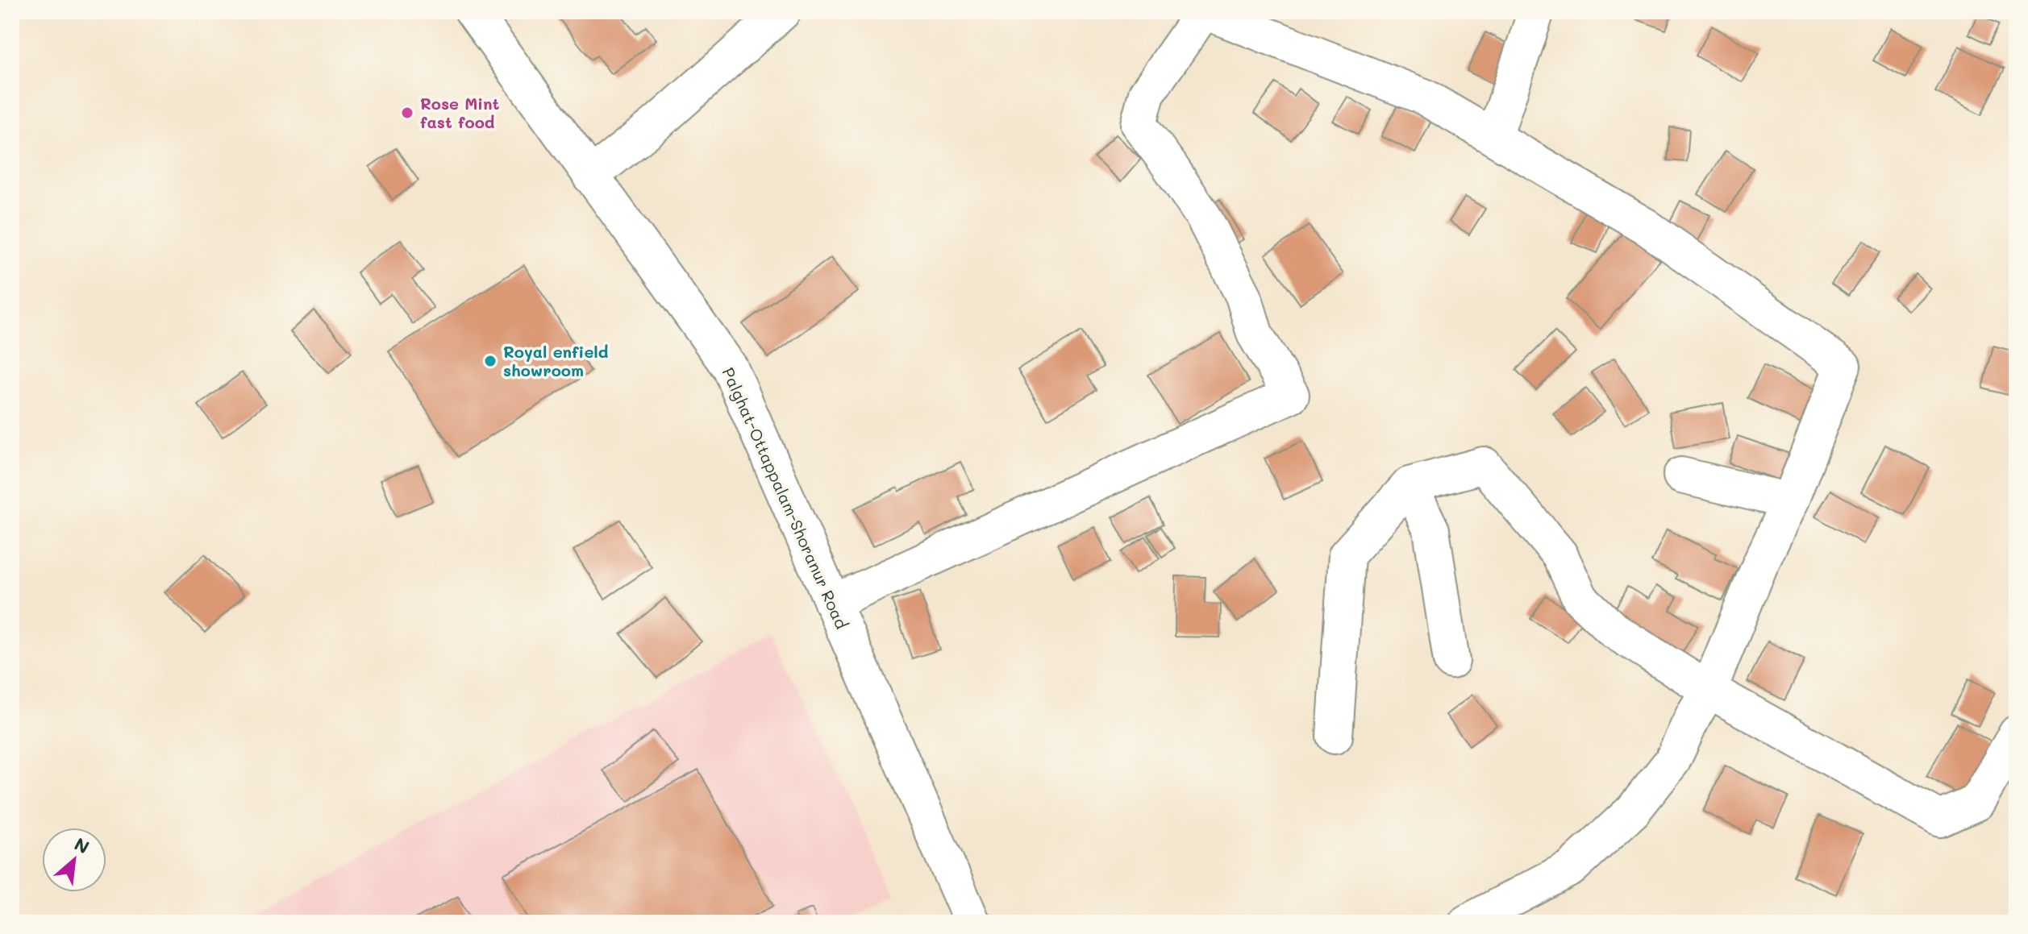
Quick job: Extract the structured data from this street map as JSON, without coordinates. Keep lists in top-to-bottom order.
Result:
{
  "streets": {
    "street": ["Palghat-Ottappalam-Shoranur Road"]
  },
  "places": ["Rose Mint fast food", "Royal enfield showroom"],
  "north": "top right"
}
